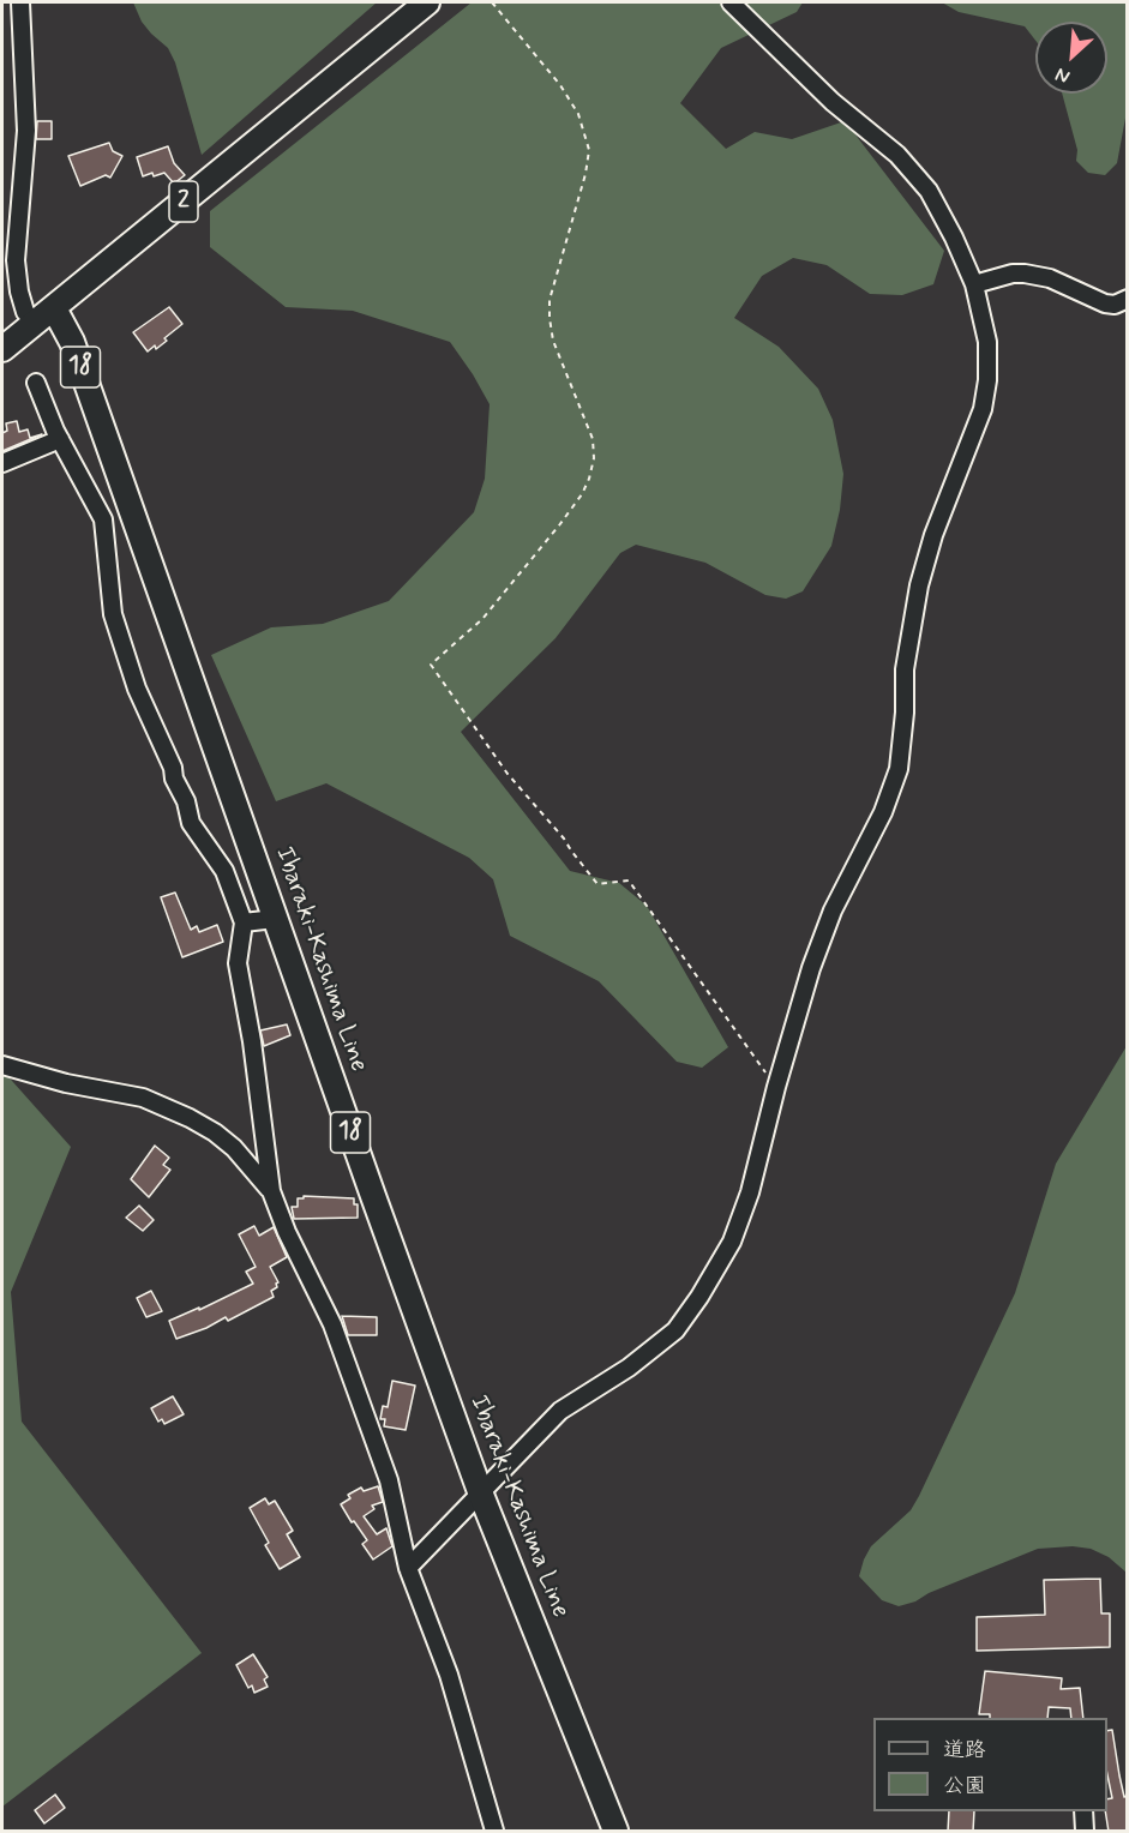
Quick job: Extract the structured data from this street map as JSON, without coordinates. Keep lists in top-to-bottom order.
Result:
{
  "streets": {
    "main road": ["2", "18", "Ibaraki-Kashima Line"]
  },
  "crossings": [
    ["2", "Ibaraki-Kashima Line"]
  ],
  "legend": ["道路", "公園"],
  "north": "bottom left"
}
